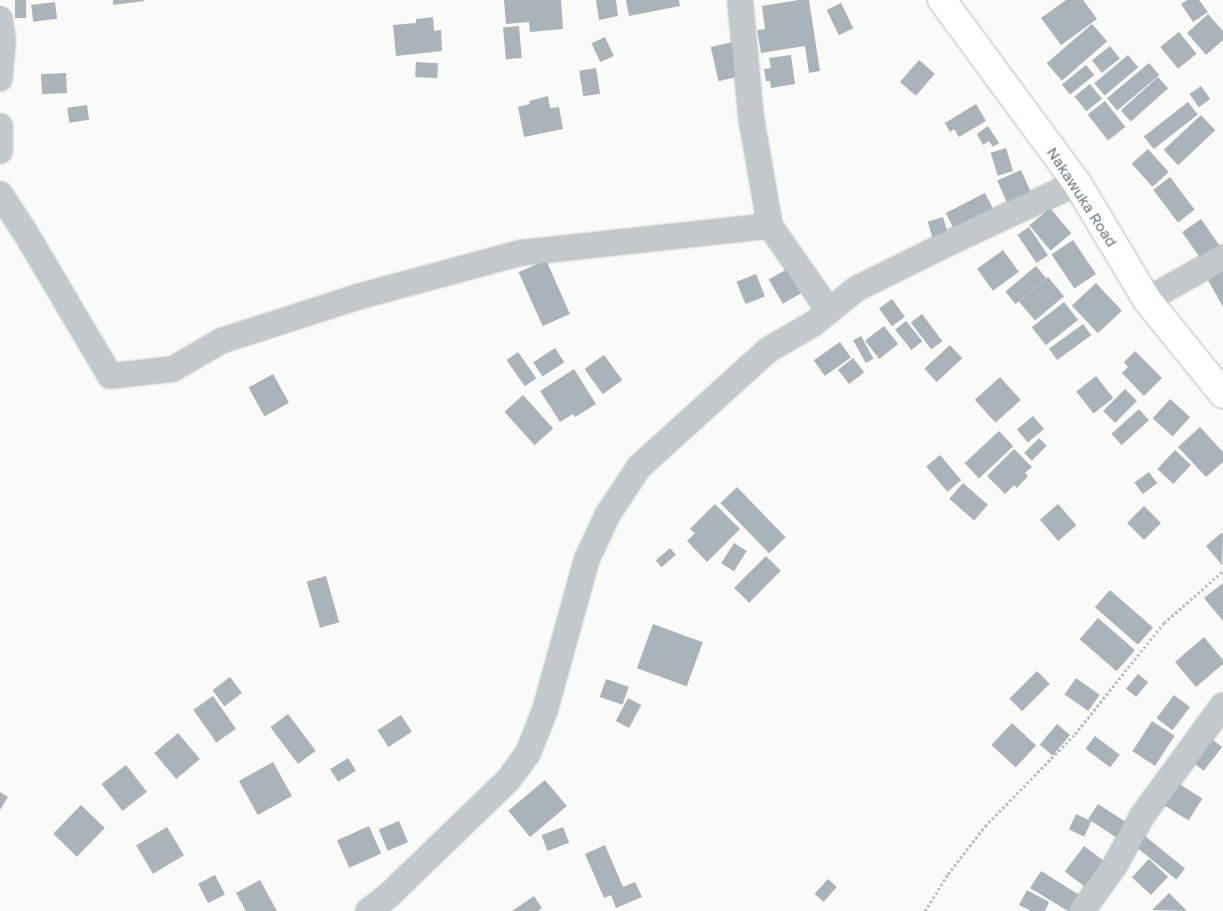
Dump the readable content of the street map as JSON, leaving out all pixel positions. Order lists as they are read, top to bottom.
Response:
{
  "streets": {
    "main road": ["Nakawuka Road"]
  }
}
